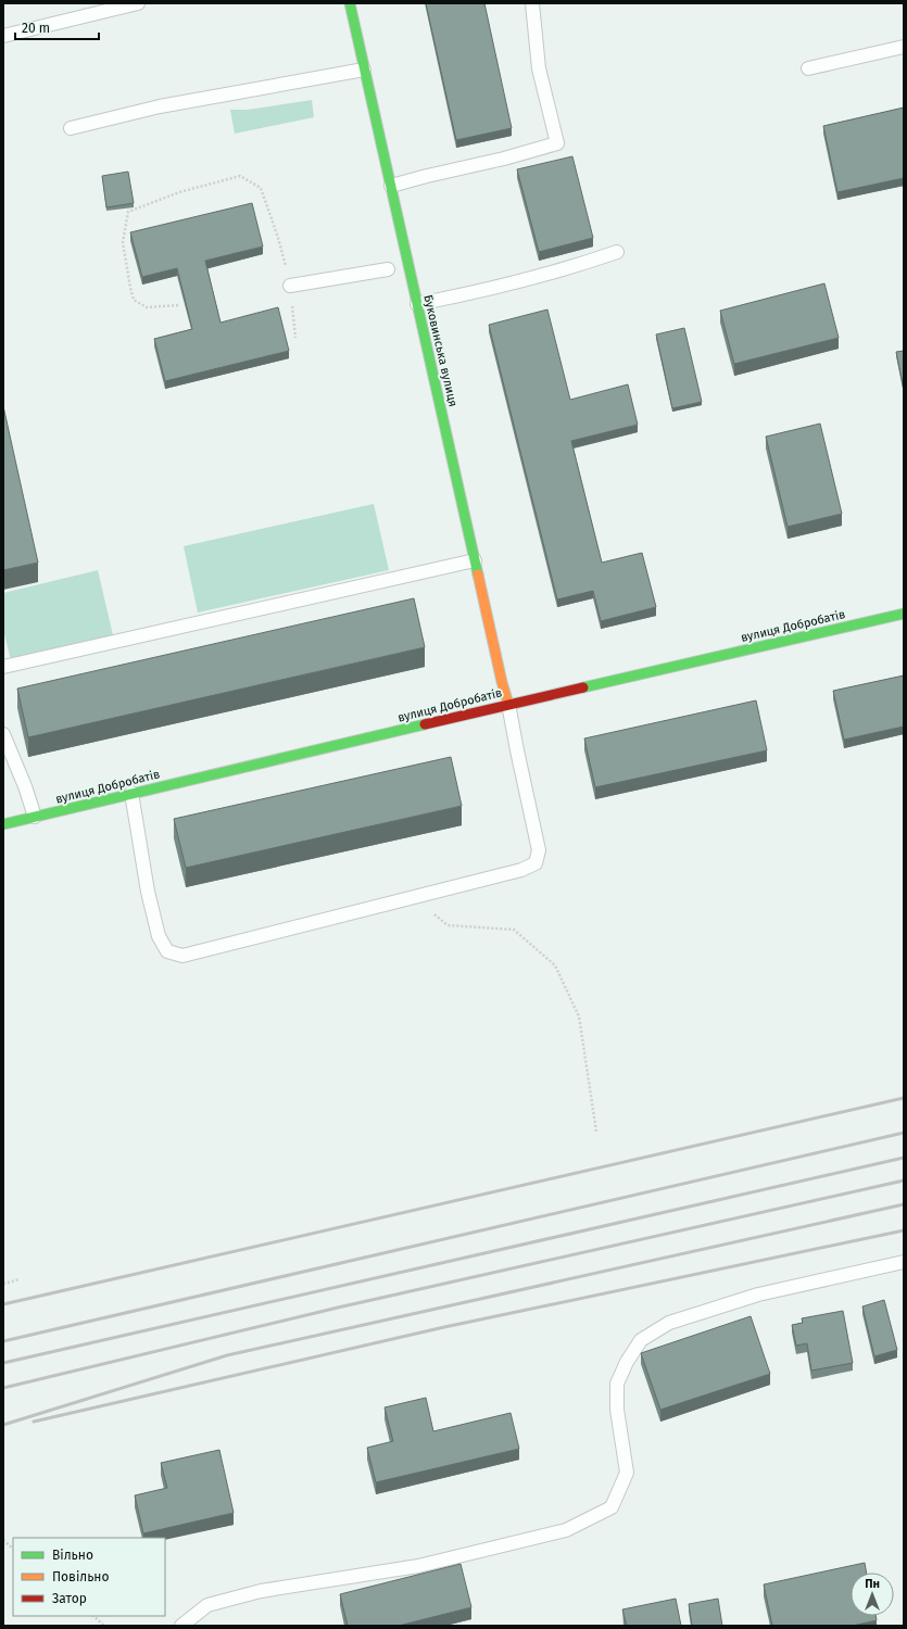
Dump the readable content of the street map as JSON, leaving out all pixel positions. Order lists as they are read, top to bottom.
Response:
{
  "streets": {
    "street": ["Буковинська вулиця", "вулиця Добробатів"]
  },
  "crossings": [
    ["Буковинська вулиця", "вулиця Добробатів"]
  ],
  "legend": ["Вільно", "Повільно", "Затор"],
  "scale_bar": "20 m",
  "north": "top"
}
